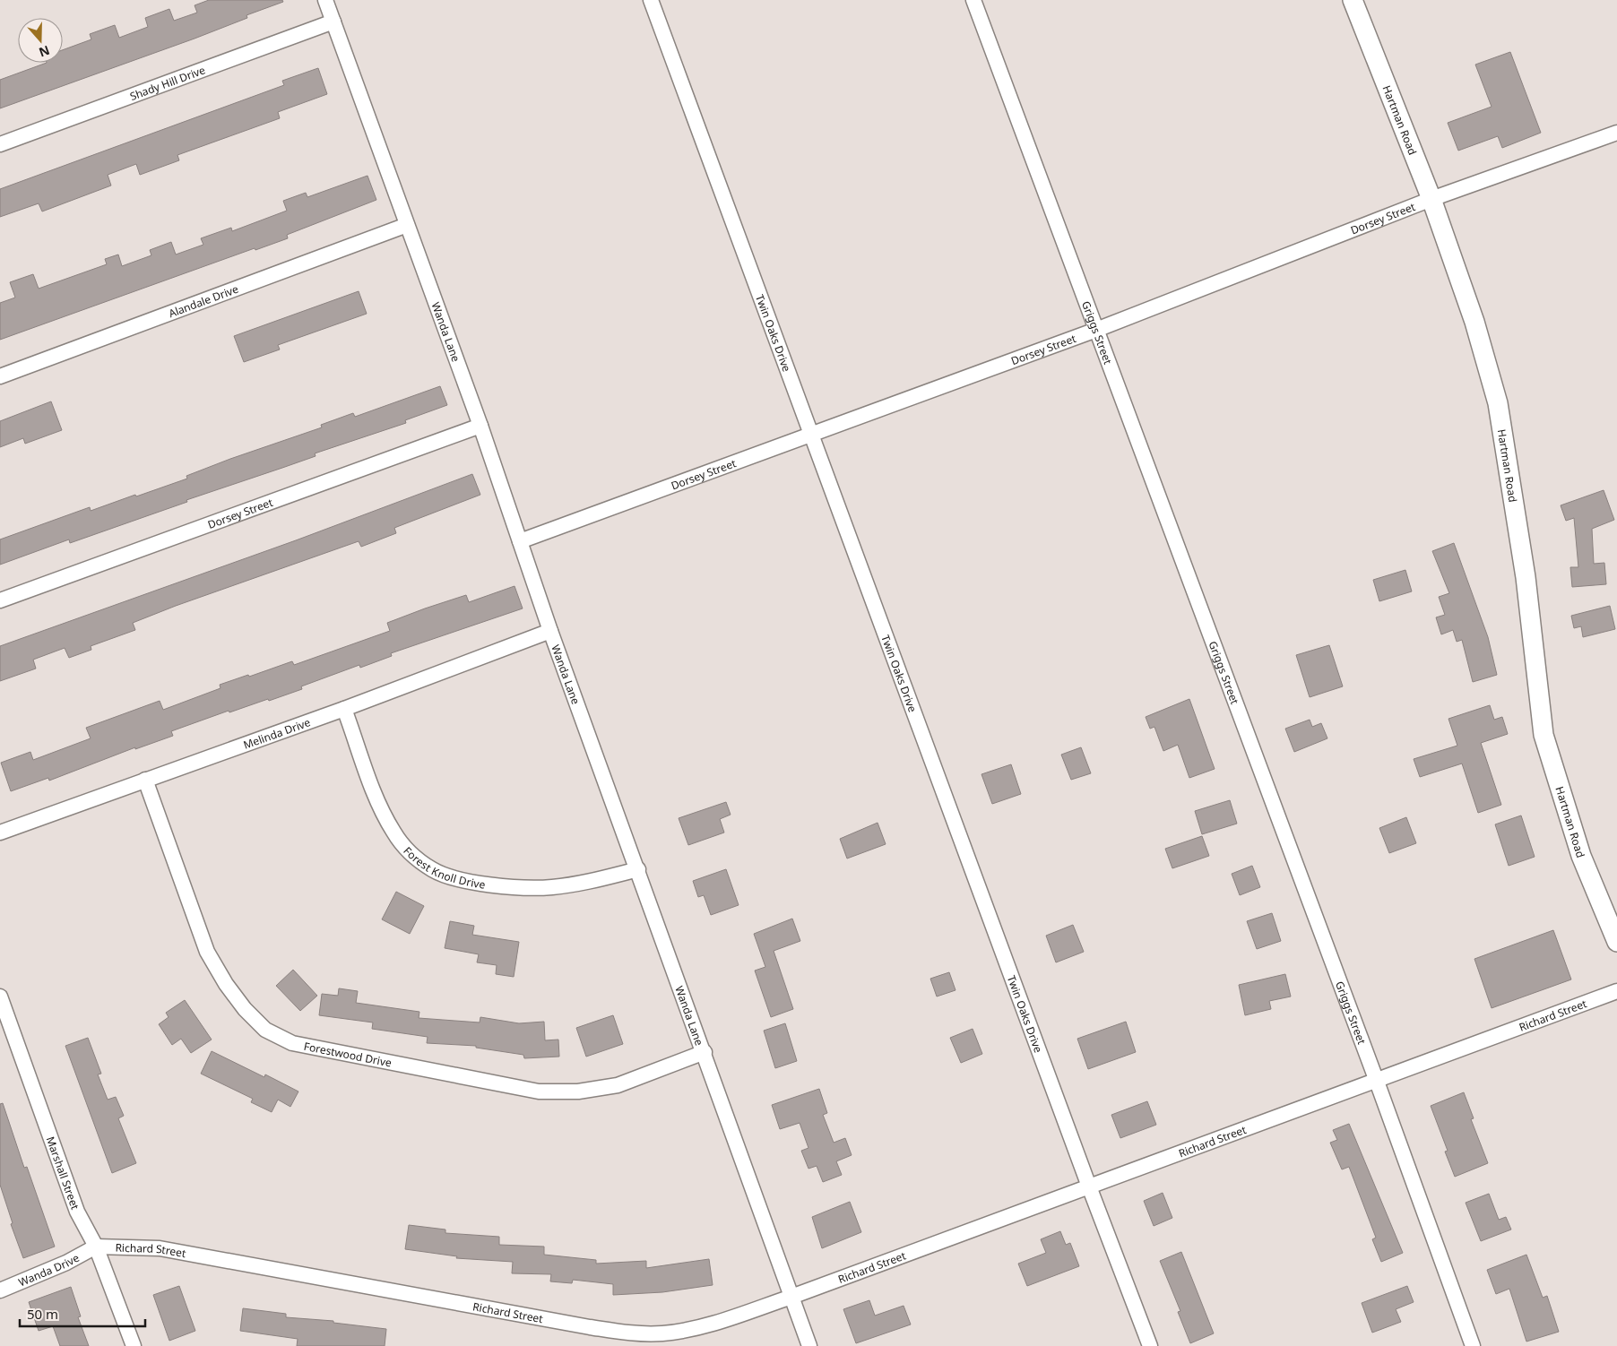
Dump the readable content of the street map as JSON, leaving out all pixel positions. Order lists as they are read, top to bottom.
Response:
{
  "streets": {
    "street": [
      "Shady Hill Drive",
      "Hartman Road",
      "Dorsey Street",
      "Alandale Drive",
      "Wanda Lane",
      "Twin Oaks Drive",
      "Griggs Street",
      "Melinda Drive",
      "Forest Knoll Drive",
      "Richard Street",
      "Forestwood Drive",
      "Marshall Street",
      "Wanda Drive"
    ]
  },
  "crossings": [
    ["Shady Hill Drive", "Wanda Lane"],
    ["Hartman Road", "Dorsey Street"],
    ["Dorsey Street", "Wanda Lane"],
    ["Dorsey Street", "Twin Oaks Drive"],
    ["Dorsey Street", "Griggs Street"],
    ["Alandale Drive", "Wanda Lane"],
    ["Wanda Lane", "Melinda Drive"],
    ["Wanda Lane", "Forest Knoll Drive"],
    ["Wanda Lane", "Richard Street"],
    ["Wanda Lane", "Forestwood Drive"],
    ["Twin Oaks Drive", "Richard Street"],
    ["Griggs Street", "Richard Street"],
    ["Melinda Drive", "Forest Knoll Drive"],
    ["Melinda Drive", "Forestwood Drive"],
    ["Richard Street", "Marshall Street"],
    ["Richard Street", "Wanda Drive"],
    ["Marshall Street", "Wanda Drive"]
  ],
  "scale_bar": "50 m",
  "north": "bottom"
}
